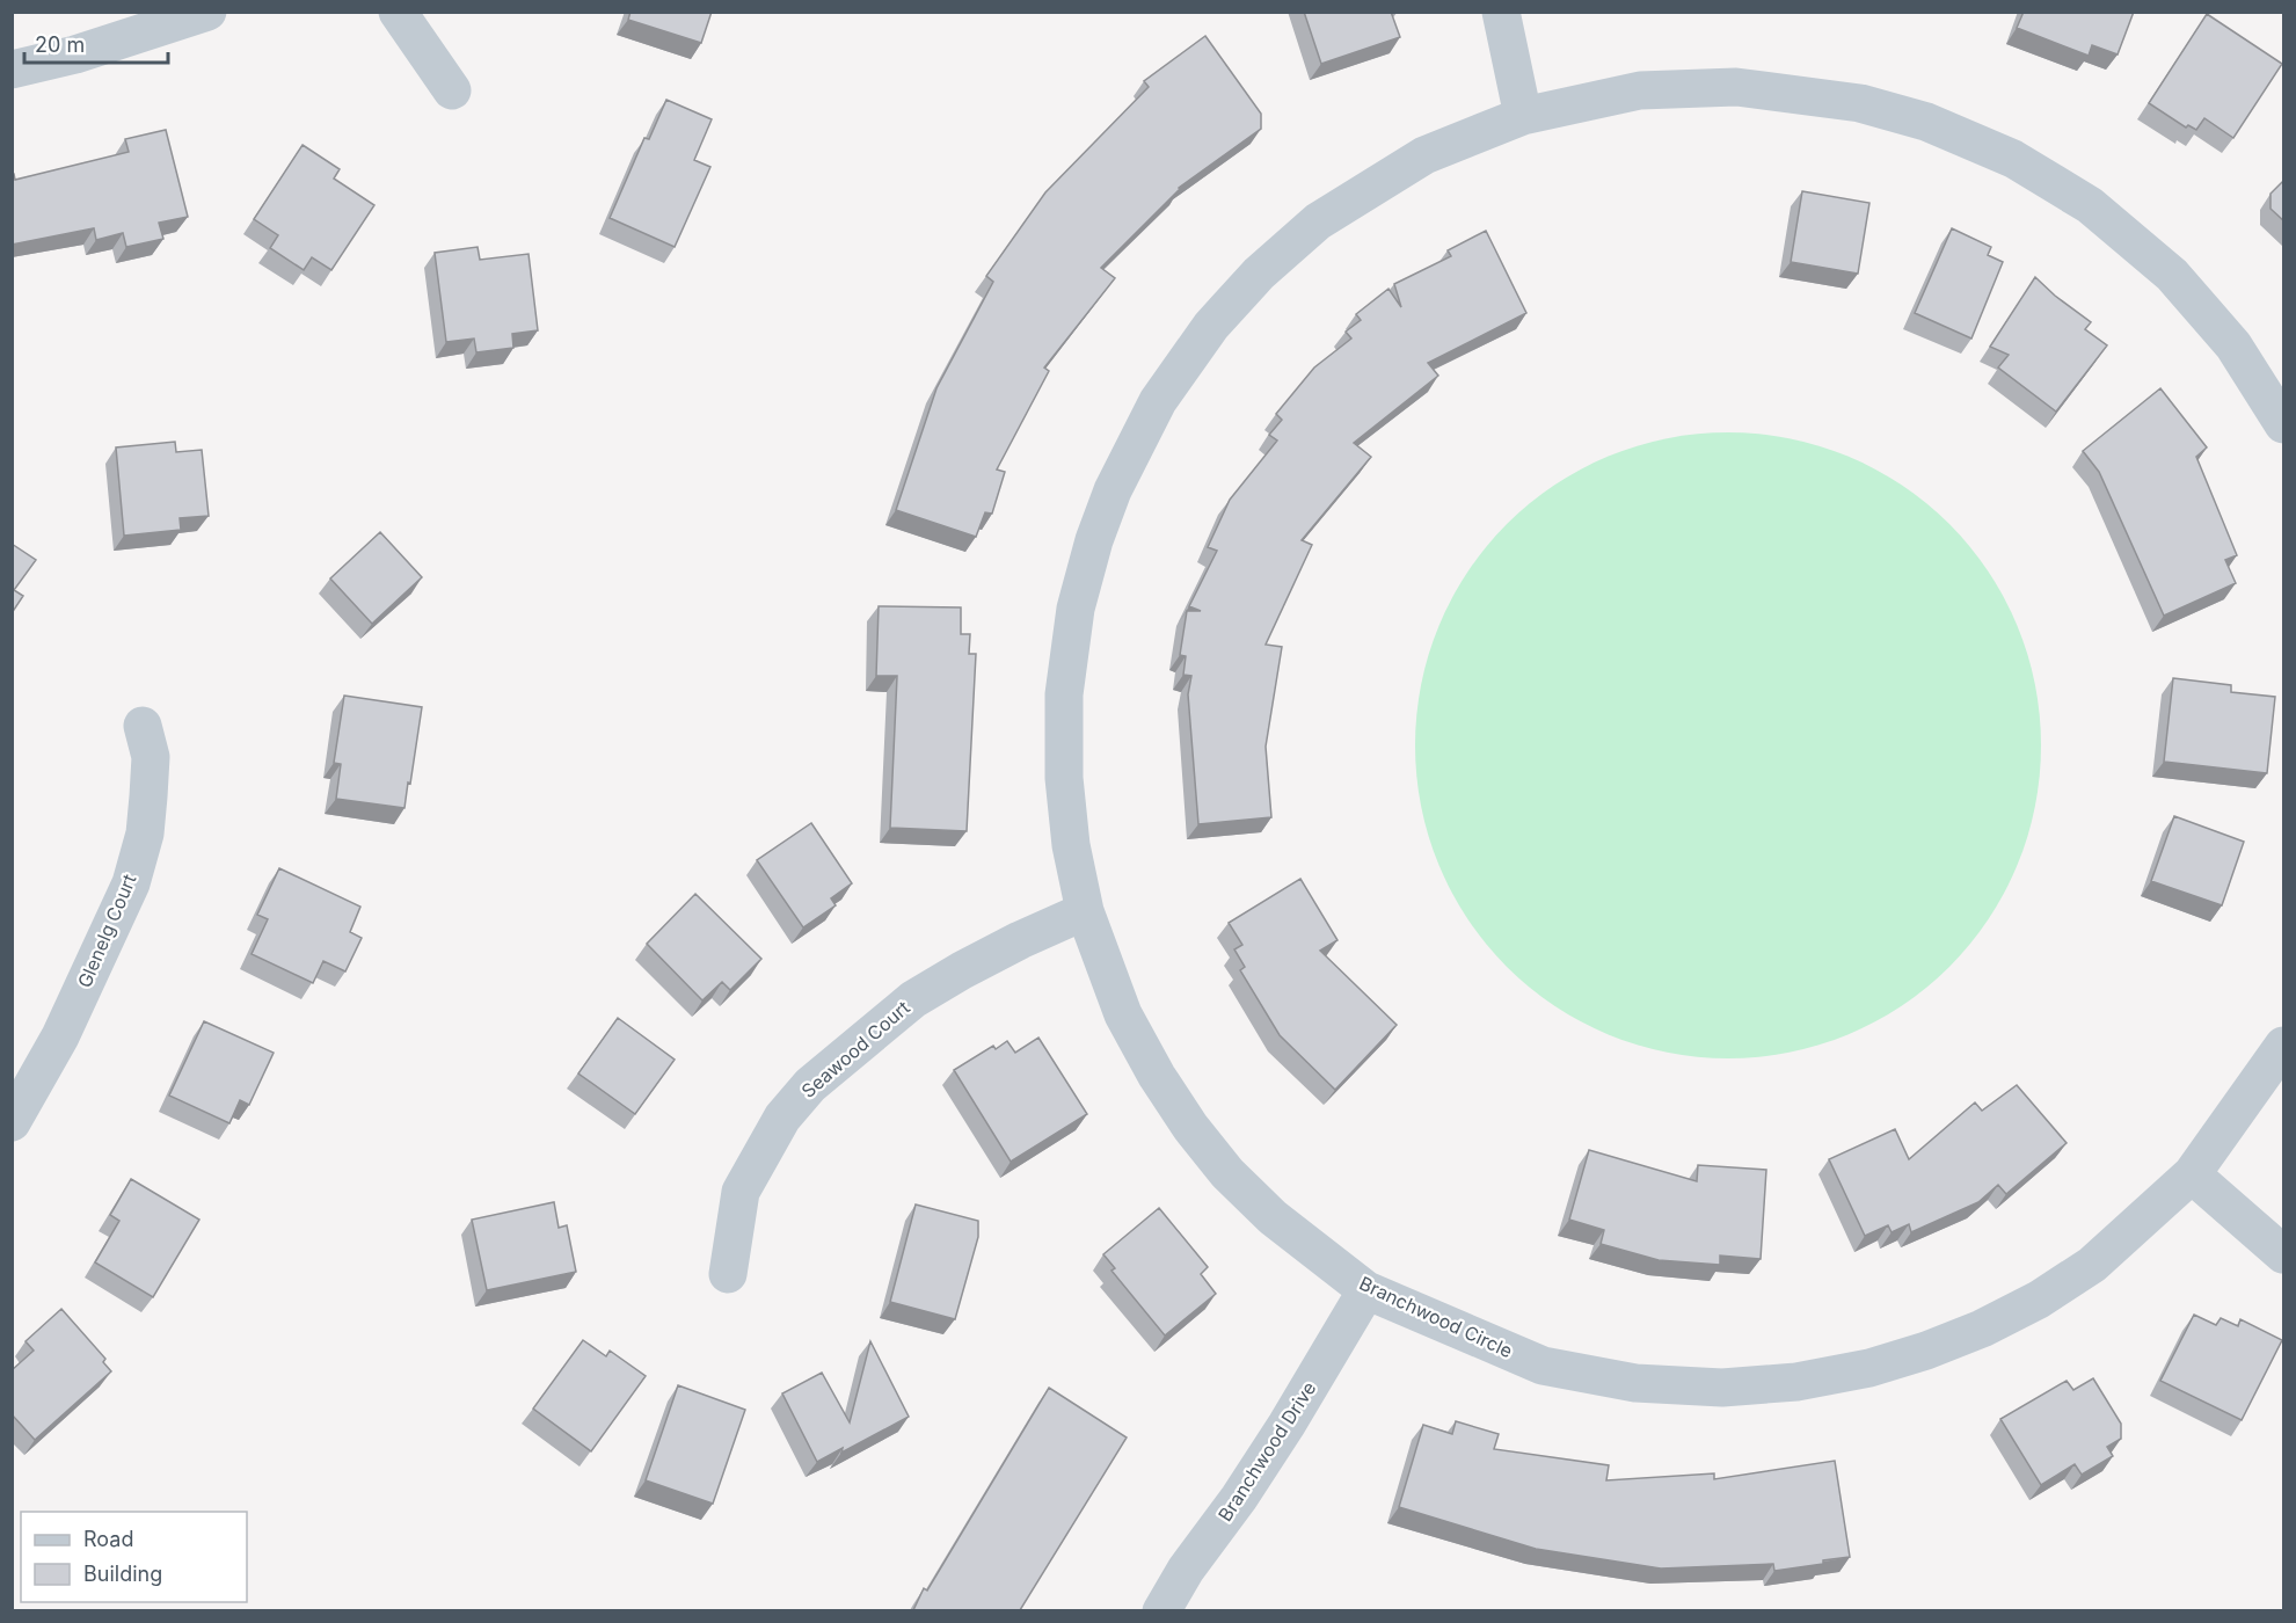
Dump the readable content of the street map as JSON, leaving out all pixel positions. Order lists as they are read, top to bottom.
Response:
{
  "streets": {
    "street": [
      "Glenelg Court",
      "Seawood Court",
      "Branchwood Circle",
      "Branchwood Drive"
    ]
  },
  "crossings": [
    ["Seawood Court", "Branchwood Circle"],
    ["Branchwood Circle", "Branchwood Drive"]
  ],
  "legend": ["Road", "Building"],
  "scale_bar": "20 m"
}
